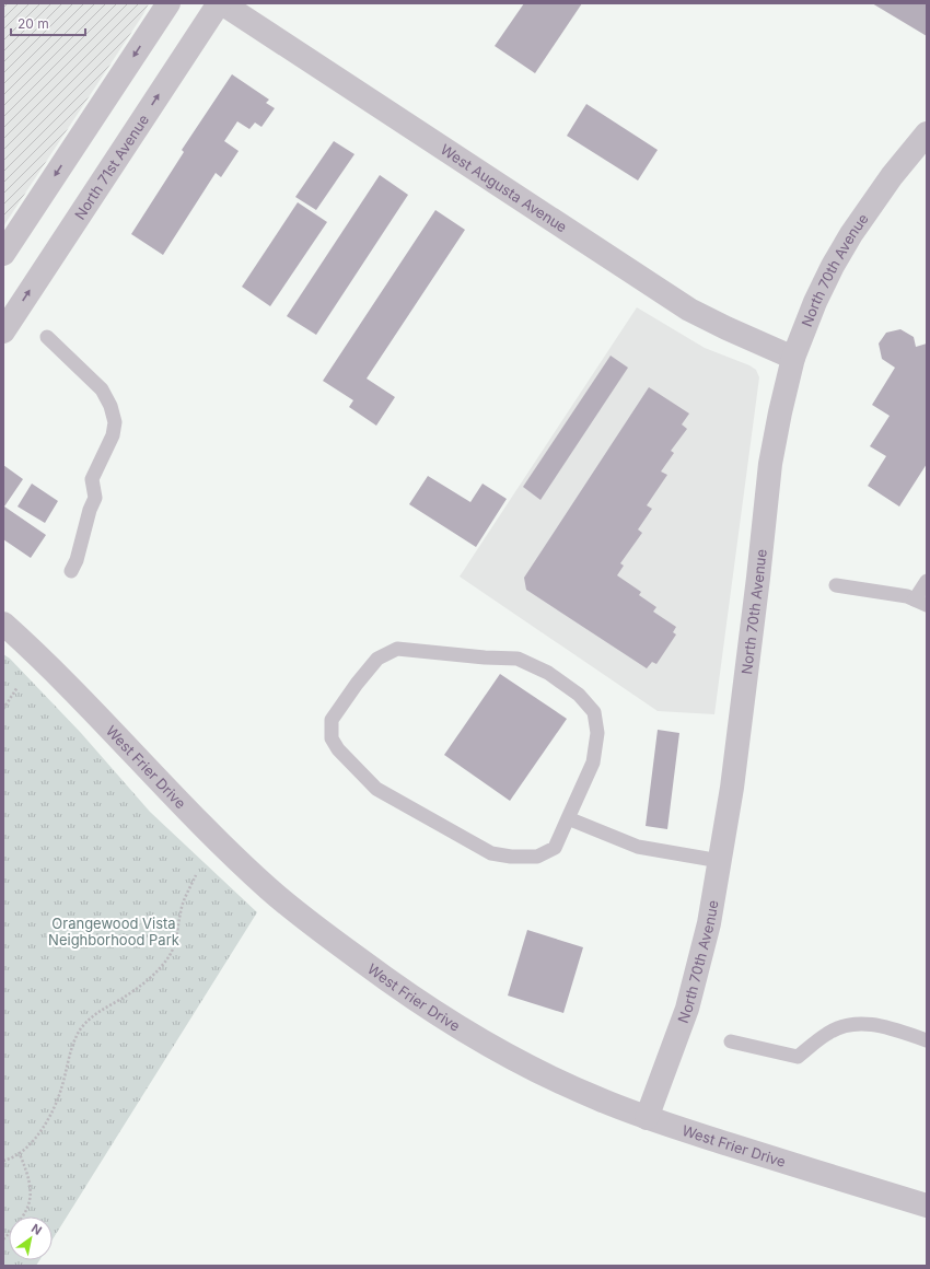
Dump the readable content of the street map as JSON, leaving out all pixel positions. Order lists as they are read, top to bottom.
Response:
{
  "streets": {
    "street": [
      "North 71st Avenue",
      "West Augusta Avenue",
      "North 70th Avenue",
      "West Frier Drive"
    ]
  },
  "crossings": [
    ["West Augusta Avenue", "North 70th Avenue"],
    ["North 70th Avenue", "West Frier Drive"]
  ],
  "parks": ["Orangewood Vista Neighborhood Park"],
  "scale_bar": "20 m",
  "north": "top right"
}
